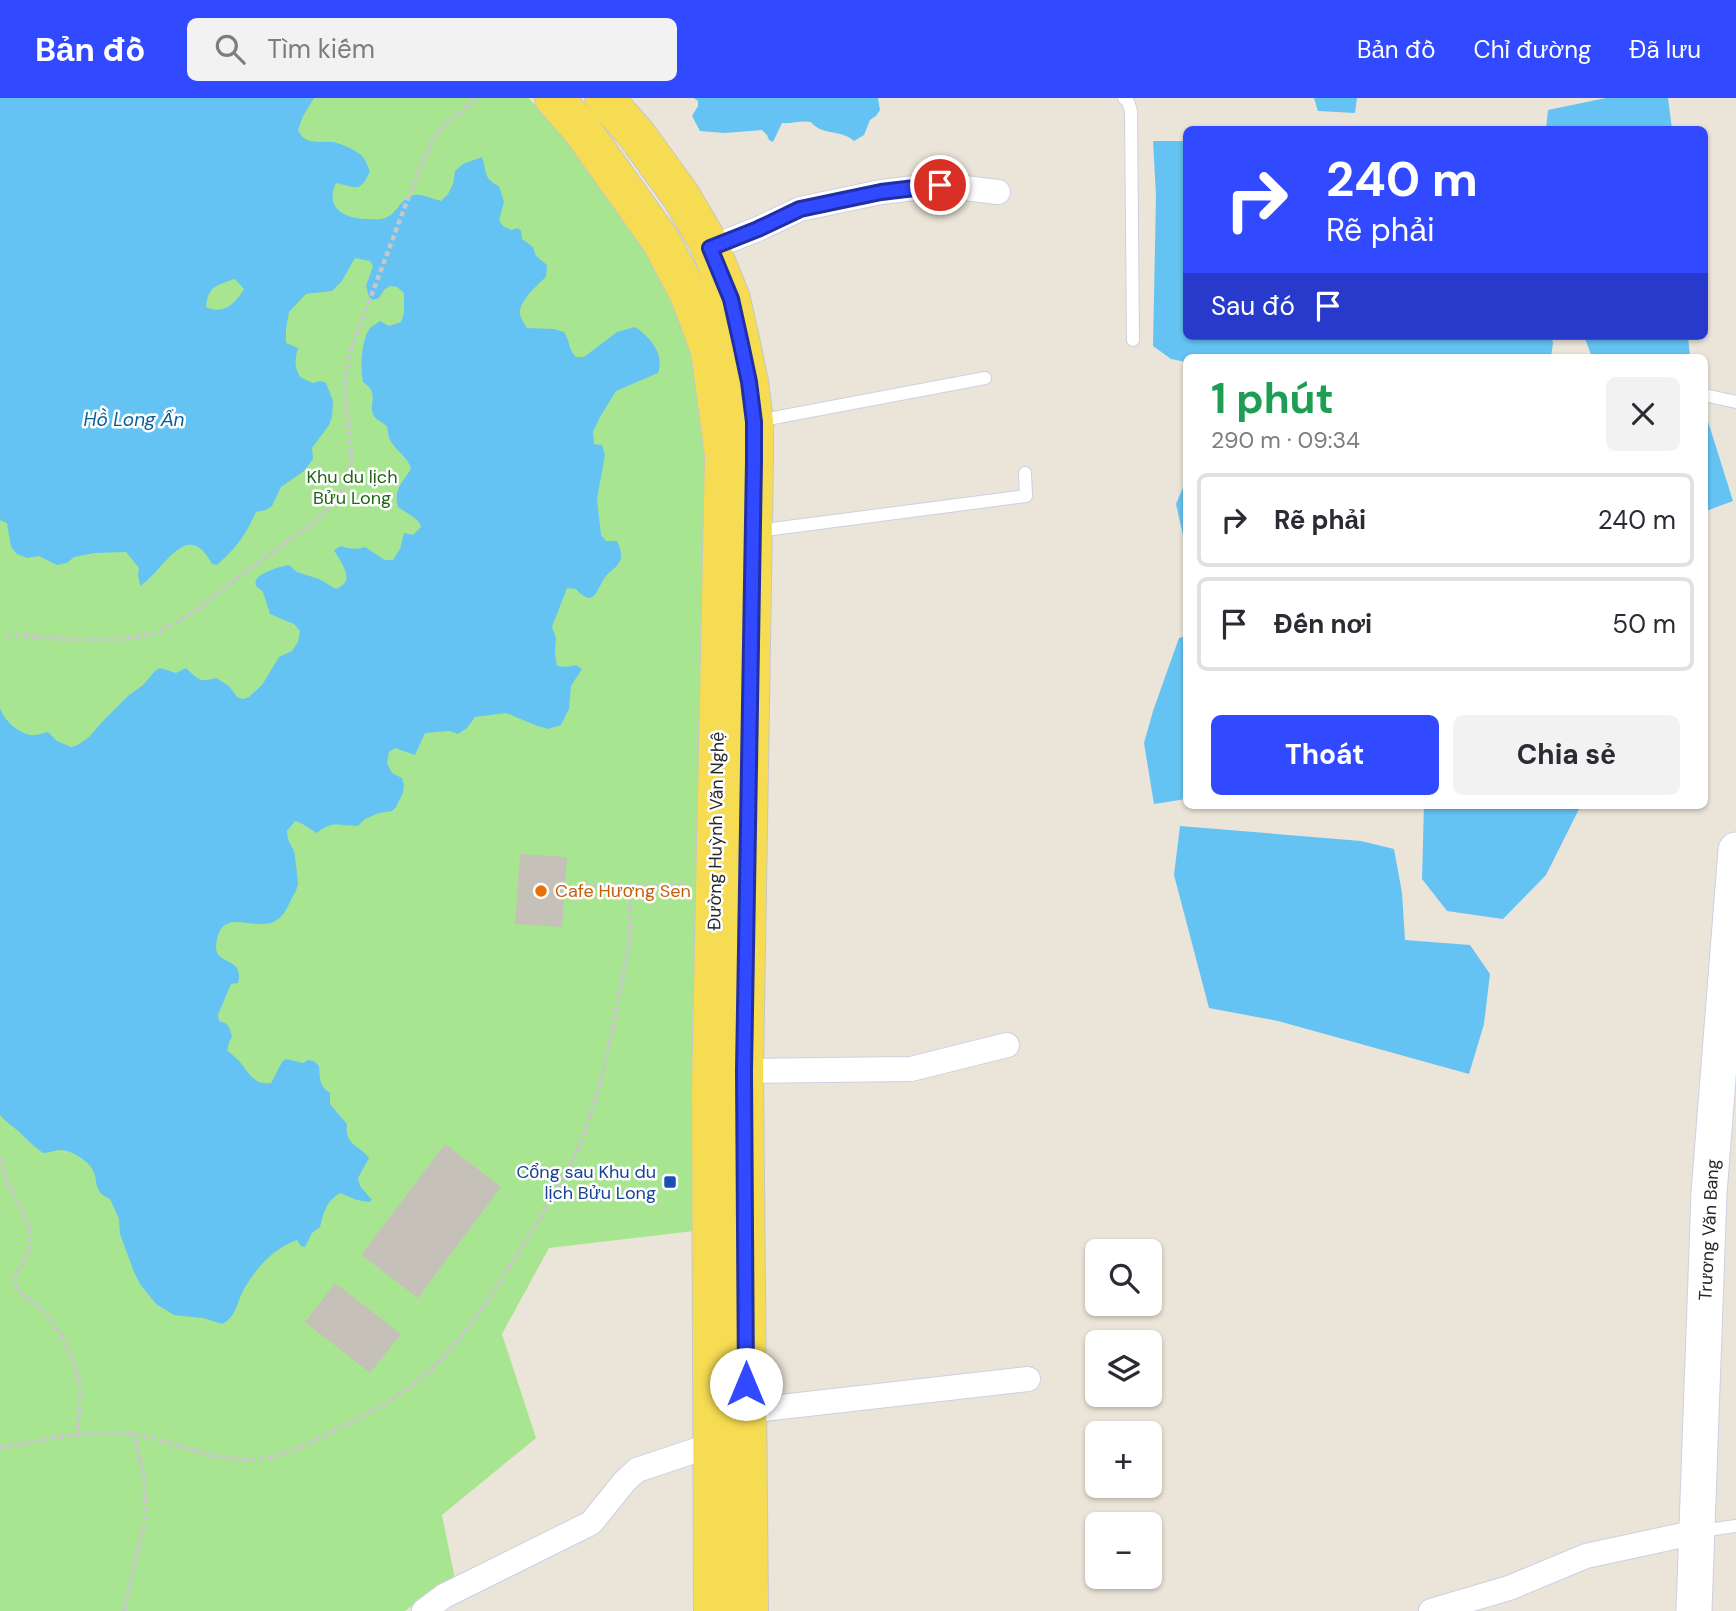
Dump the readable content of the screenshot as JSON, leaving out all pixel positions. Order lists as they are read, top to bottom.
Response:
{
  "streets": {
    "main road": ["Đường Huỳnh Văn Nghệ", "Trương Văn Bang"]
  },
  "water": ["Hồ Long Ẩn"],
  "parks": ["Khu du lịch Bửu Long"],
  "places": {
    "other": ["Cafe Hương Sen"],
    "transit": ["Cổng sau Khu du lịch Bửu Long"]
  },
  "page": {
    "header": "Bản đồ",
    "search": "Tìm kiếm",
    "nav": ["Bản đồ", "Chỉ đường", "Đã lưu"],
    "turn": ["240 m", "Rẽ phải"],
    "then": "Sau đó",
    "heading": ["1 phút", "290 m · 09:34"],
    "list": [
      {
        "name": "Rẽ phải",
        "value": "240 m"
      },
      {
        "name": "Đến nơi",
        "value": "50 m"
      }
    ],
    "buttons": ["Thoát", "Chia sẻ"],
    "map_buttons": ["+", "−"]
  }
}
